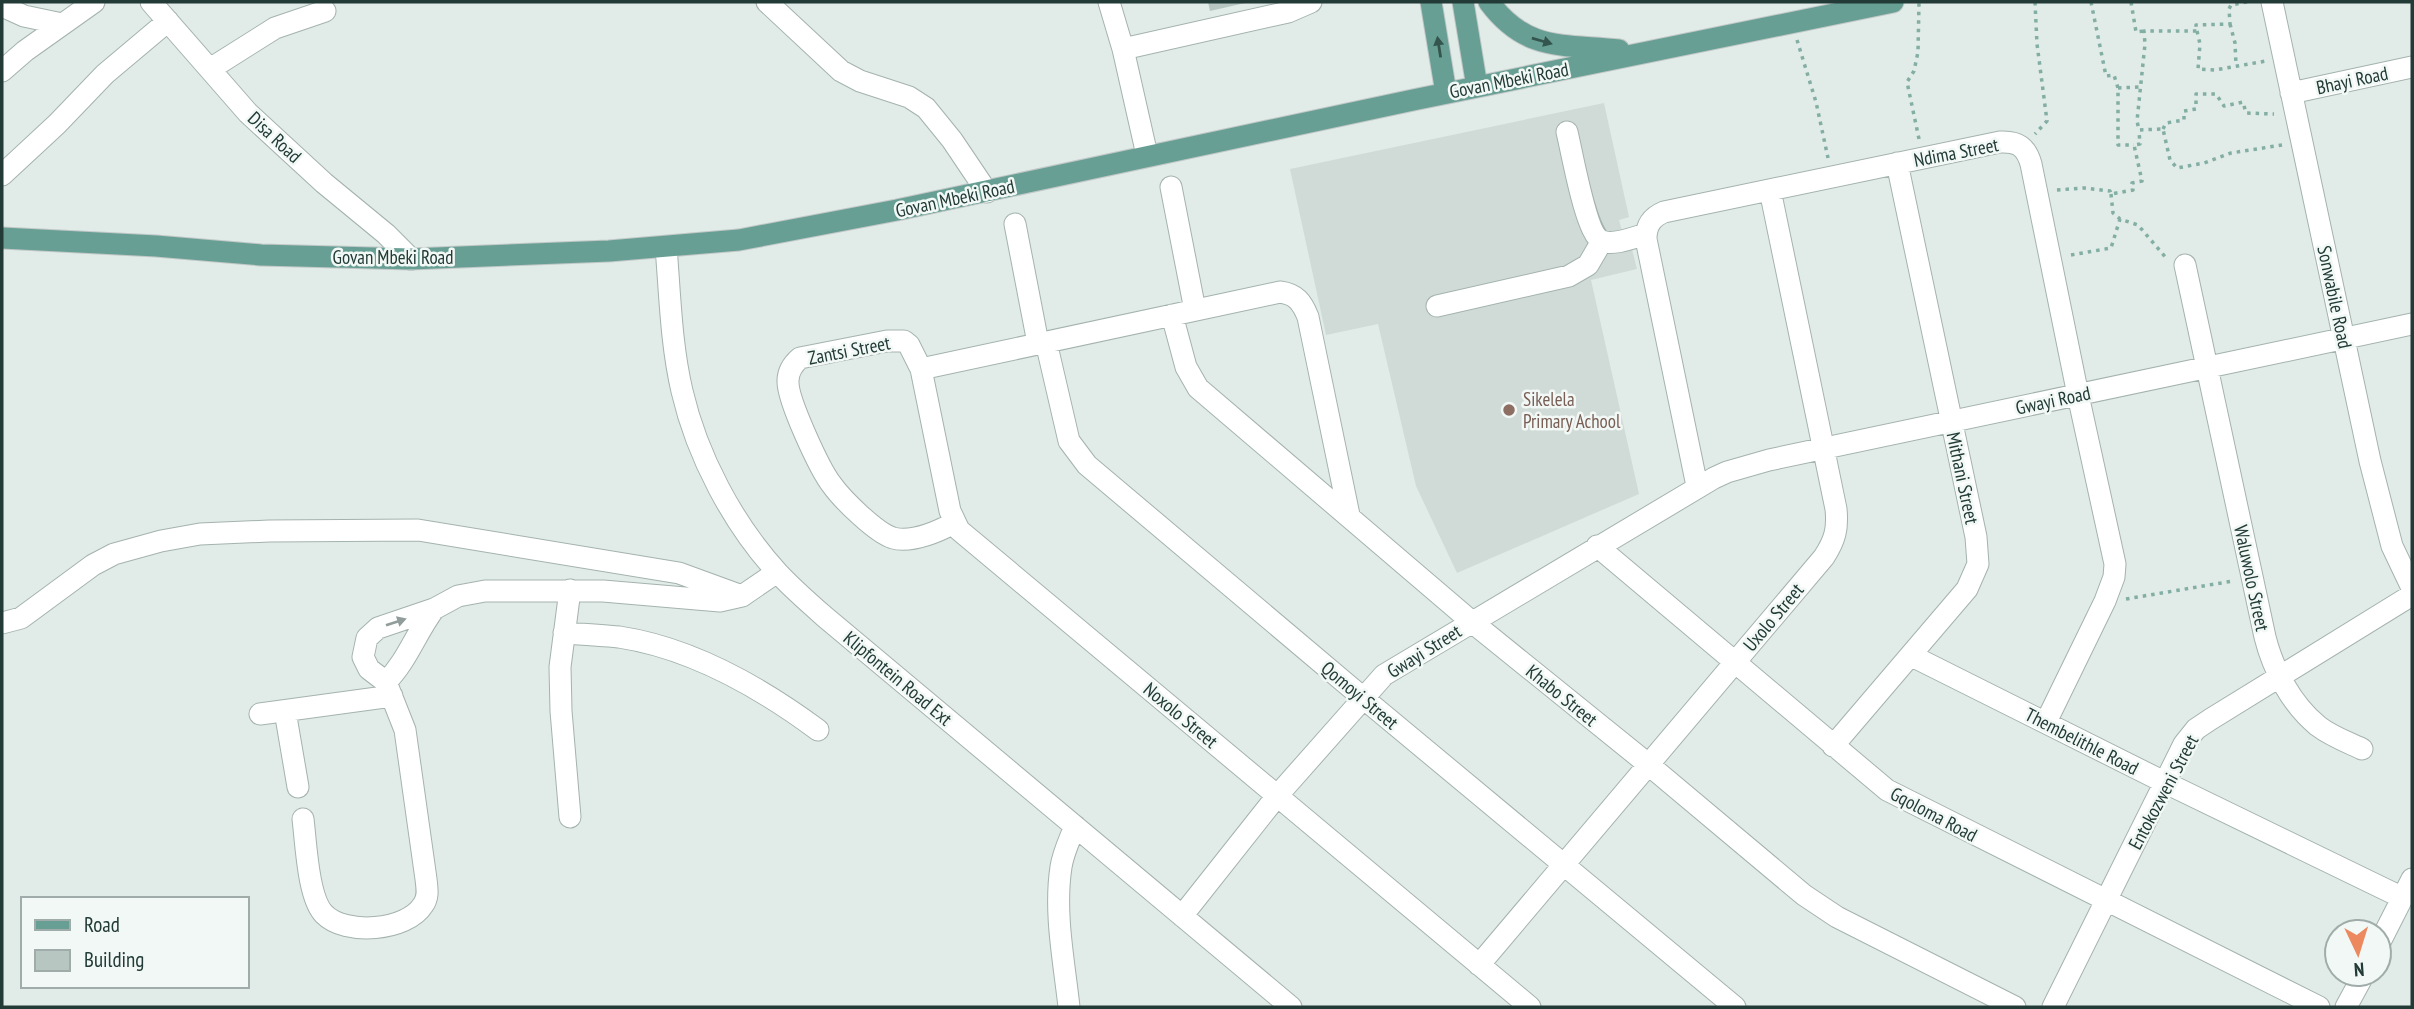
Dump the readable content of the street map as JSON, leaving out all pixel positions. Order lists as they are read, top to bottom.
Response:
{
  "streets": {
    "main road": ["Govan Mbeki Road"],
    "street": [
      "Bhayi Road",
      "Disa Road",
      "Ndima Street",
      "Sonwabile Road",
      "Zantsi Street",
      "Gwayi Road",
      "Mithani Street",
      "Waluwolo Street",
      "Uxolo Street",
      "Gwayi Street",
      "Klipfontein Road Ext",
      "Qomoyi Street",
      "Khabo Street",
      "Noxolo Street",
      "Thembelithle Road",
      "Entokozweni Street",
      "Gqoloma Road"
    ]
  },
  "crossings": [
    ["Govan Mbeki Road", "Disa Road"],
    ["Govan Mbeki Road", "Klipfontein Road Ext"],
    ["Bhayi Road", "Sonwabile Road"],
    ["Ndima Street", "Gwayi Road"],
    ["Ndima Street", "Mithani Street"],
    ["Ndima Street", "Uxolo Street"],
    ["Ndima Street", "Thembelithle Road"],
    ["Sonwabile Road", "Gwayi Road"],
    ["Zantsi Street", "Noxolo Street"],
    ["Gwayi Road", "Mithani Street"],
    ["Gwayi Road", "Waluwolo Street"],
    ["Gwayi Road", "Uxolo Street"],
    ["Gwayi Road", "Gwayi Street"],
    ["Mithani Street", "Thembelithle Road"],
    ["Mithani Street", "Gqoloma Road"],
    ["Waluwolo Street", "Entokozweni Street"],
    ["Uxolo Street", "Qomoyi Street"],
    ["Uxolo Street", "Khabo Street"],
    ["Uxolo Street", "Noxolo Street"],
    ["Uxolo Street", "Gqoloma Road"],
    ["Gwayi Street", "Klipfontein Road Ext"],
    ["Gwayi Street", "Qomoyi Street"],
    ["Gwayi Street", "Khabo Street"],
    ["Gwayi Street", "Noxolo Street"],
    ["Gwayi Street", "Gqoloma Road"],
    ["Thembelithle Road", "Entokozweni Street"],
    ["Entokozweni Street", "Gqoloma Road"]
  ],
  "places": ["Sikelela Primary Achool"],
  "legend": ["Road", "Building"],
  "north": "bottom"
}
